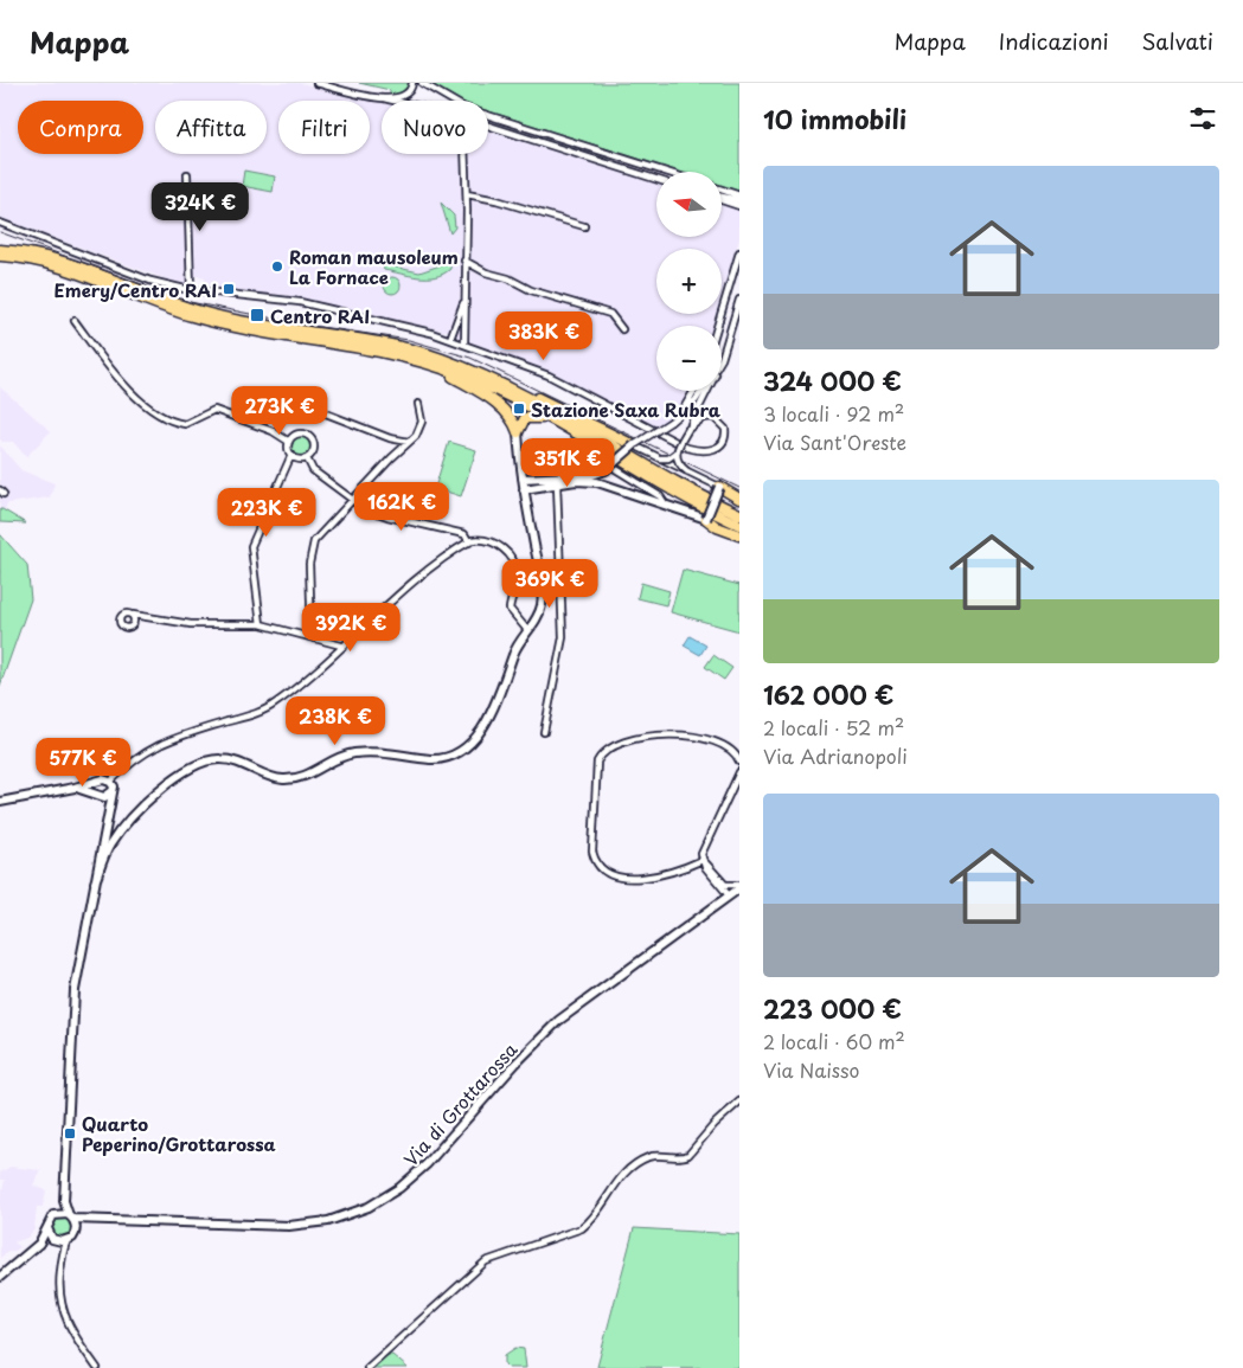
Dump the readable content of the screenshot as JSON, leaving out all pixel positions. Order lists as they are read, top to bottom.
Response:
{
  "streets": {
    "street": ["Via di Grottarossa"]
  },
  "places": {
    "other": ["Roman mausoleum La Fornace"],
    "transit": [
      "Emery/Centro RAI",
      "Centro RAI",
      "Stazione Saxa Rubra",
      "Quarto Peperino/Grottarossa"
    ]
  },
  "north": "left",
  "page": {
    "header": "Mappa",
    "nav": ["Mappa", "Indicazioni", "Salvati"],
    "heading": "10 immobili",
    "chip": [
      "Compra",
      "Affitta",
      "Filtri",
      "Nuovo"
    ],
    "list": [
      {
        "name": "324 000 €",
        "note": "3 locali · 92 m² · Via Sant'Oreste"
      },
      {
        "name": "162 000 €",
        "note": "2 locali · 52 m² · Via Adrianopoli"
      },
      {
        "name": "223 000 €",
        "note": "2 locali · 60 m² · Via Naisso"
      }
    ],
    "map_buttons": ["+", "−"],
    "price": [
      "324K €",
      "383K €",
      "273K €",
      "351K €",
      "162K €",
      "223K €",
      "369K €",
      "392K €",
      "238K €",
      "577K €"
    ]
  }
}
